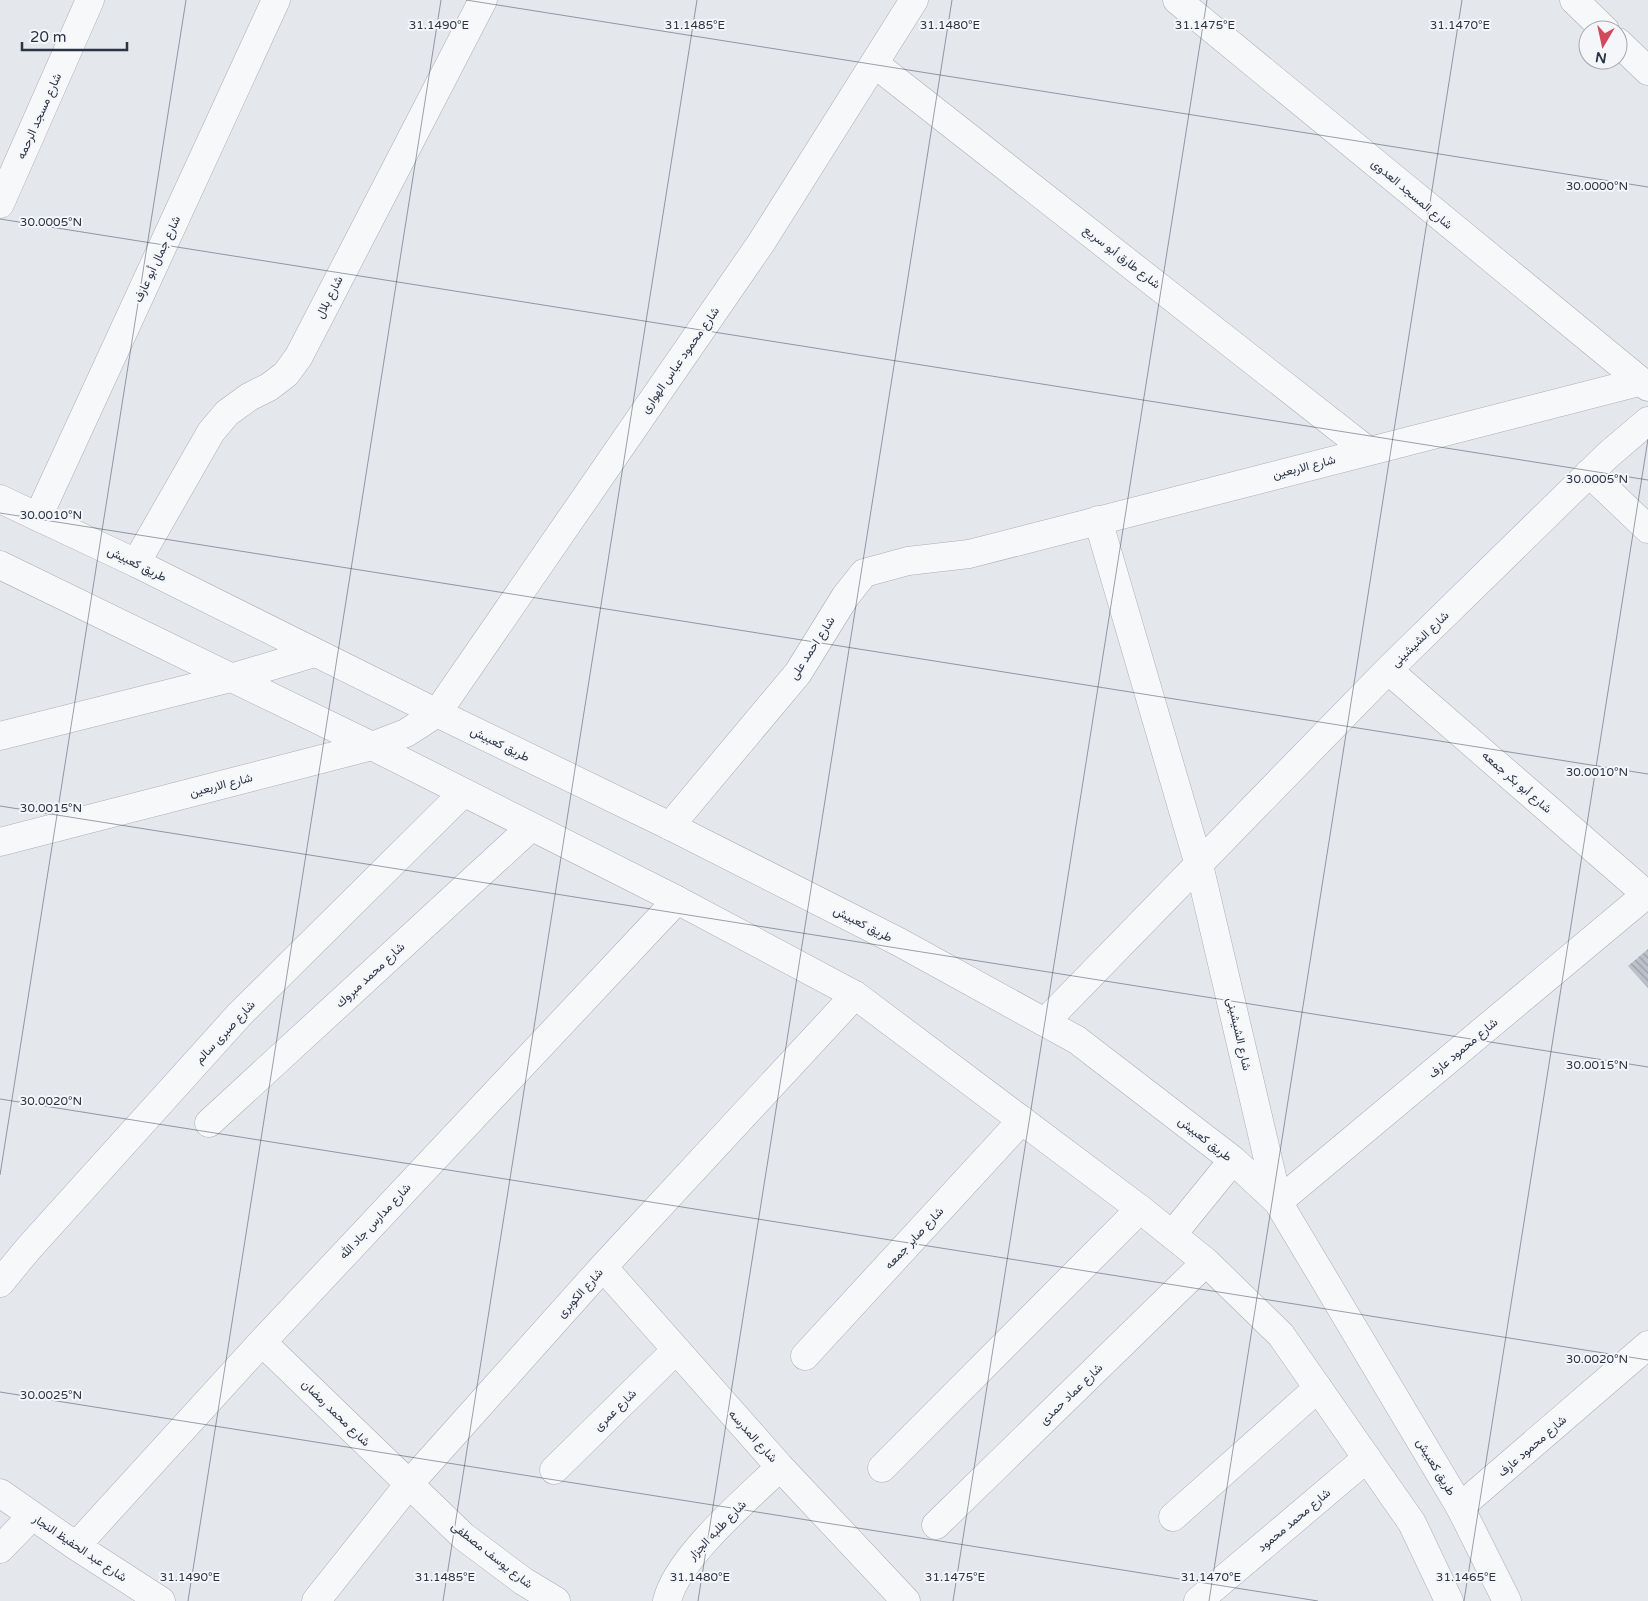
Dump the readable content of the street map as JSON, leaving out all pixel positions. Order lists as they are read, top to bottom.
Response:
{
  "streets": {
    "street": [
      "شارع مسجد الرحمه",
      "شارع المسجد العدوى",
      "شارع طارق أبو سريع",
      "شارع جمال أبو عارف",
      "شارع بلال",
      "شارع محمود عباس الهوارى",
      "شارع الاربعين",
      "طريق كعبيش",
      "شارع الشيشينى",
      "شارع احمد على",
      "شارع أبو بكر جمعه",
      "شارع محمد مبروك",
      "شارع صبرى سالم",
      "شارع محمود عارف",
      "شارع مدارس جاد الله",
      "شارع صابر جمعه",
      "شارع الكوبرى",
      "شارع عماد حمدى",
      "شارع عمرى",
      "شارع محمد رمضان",
      "شارع المدرسه",
      "شارع محمد محمود",
      "شارع طلبه الجزار",
      "شارع عبد الحفيظ النجار",
      "شارع يوسف مصطفى"
    ]
  },
  "crossings": [
    ["شارع المسجد العدوى", "شارع الاربعين"],
    ["شارع طارق أبو سريع", "شارع محمود عباس الهوارى"],
    ["شارع طارق أبو سريع", "شارع الاربعين"],
    ["شارع جمال أبو عارف", "طريق كعبيش"],
    ["شارع بلال", "طريق كعبيش"],
    ["شارع محمود عباس الهوارى", "شارع الاربعين"],
    ["شارع محمود عباس الهوارى", "طريق كعبيش"],
    ["شارع الاربعين", "طريق كعبيش"],
    ["شارع الاربعين", "شارع الشيشينى"],
    ["شارع الاربعين", "شارع احمد على"],
    ["طريق كعبيش", "شارع الشيشينى"],
    ["طريق كعبيش", "شارع احمد على"],
    ["طريق كعبيش", "شارع محمود عارف"],
    ["شارع الشيشينى", "شارع أبو بكر جمعه"],
    ["شارع الشيشينى", "شارع محمود عارف"],
    ["شارع أبو بكر جمعه", "شارع محمود عارف"],
    ["شارع مدارس جاد الله", "شارع محمد رمضان"],
    ["شارع مدارس جاد الله", "شارع عبد الحفيظ النجار"],
    ["شارع الكوبرى", "شارع محمد رمضان"],
    ["شارع الكوبرى", "شارع المدرسه"],
    ["شارع الكوبرى", "شارع يوسف مصطفى"],
    ["شارع عمرى", "شارع المدرسه"],
    ["شارع محمد رمضان", "شارع يوسف مصطفى"],
    ["شارع المدرسه", "شارع طلبه الجزار"]
  ],
  "scale_bar": "20 m",
  "north": "bottom",
  "coordinates": [
    "31.1490°E",
    "31.1485°E",
    "31.1480°E",
    "31.1475°E",
    "31.1470°E",
    "30.0000°N",
    "30.0005°N",
    "30.0010°N",
    "30.0015°N",
    "30.0020°N",
    "30.0025°N",
    "31.1465°E"
  ]
}
